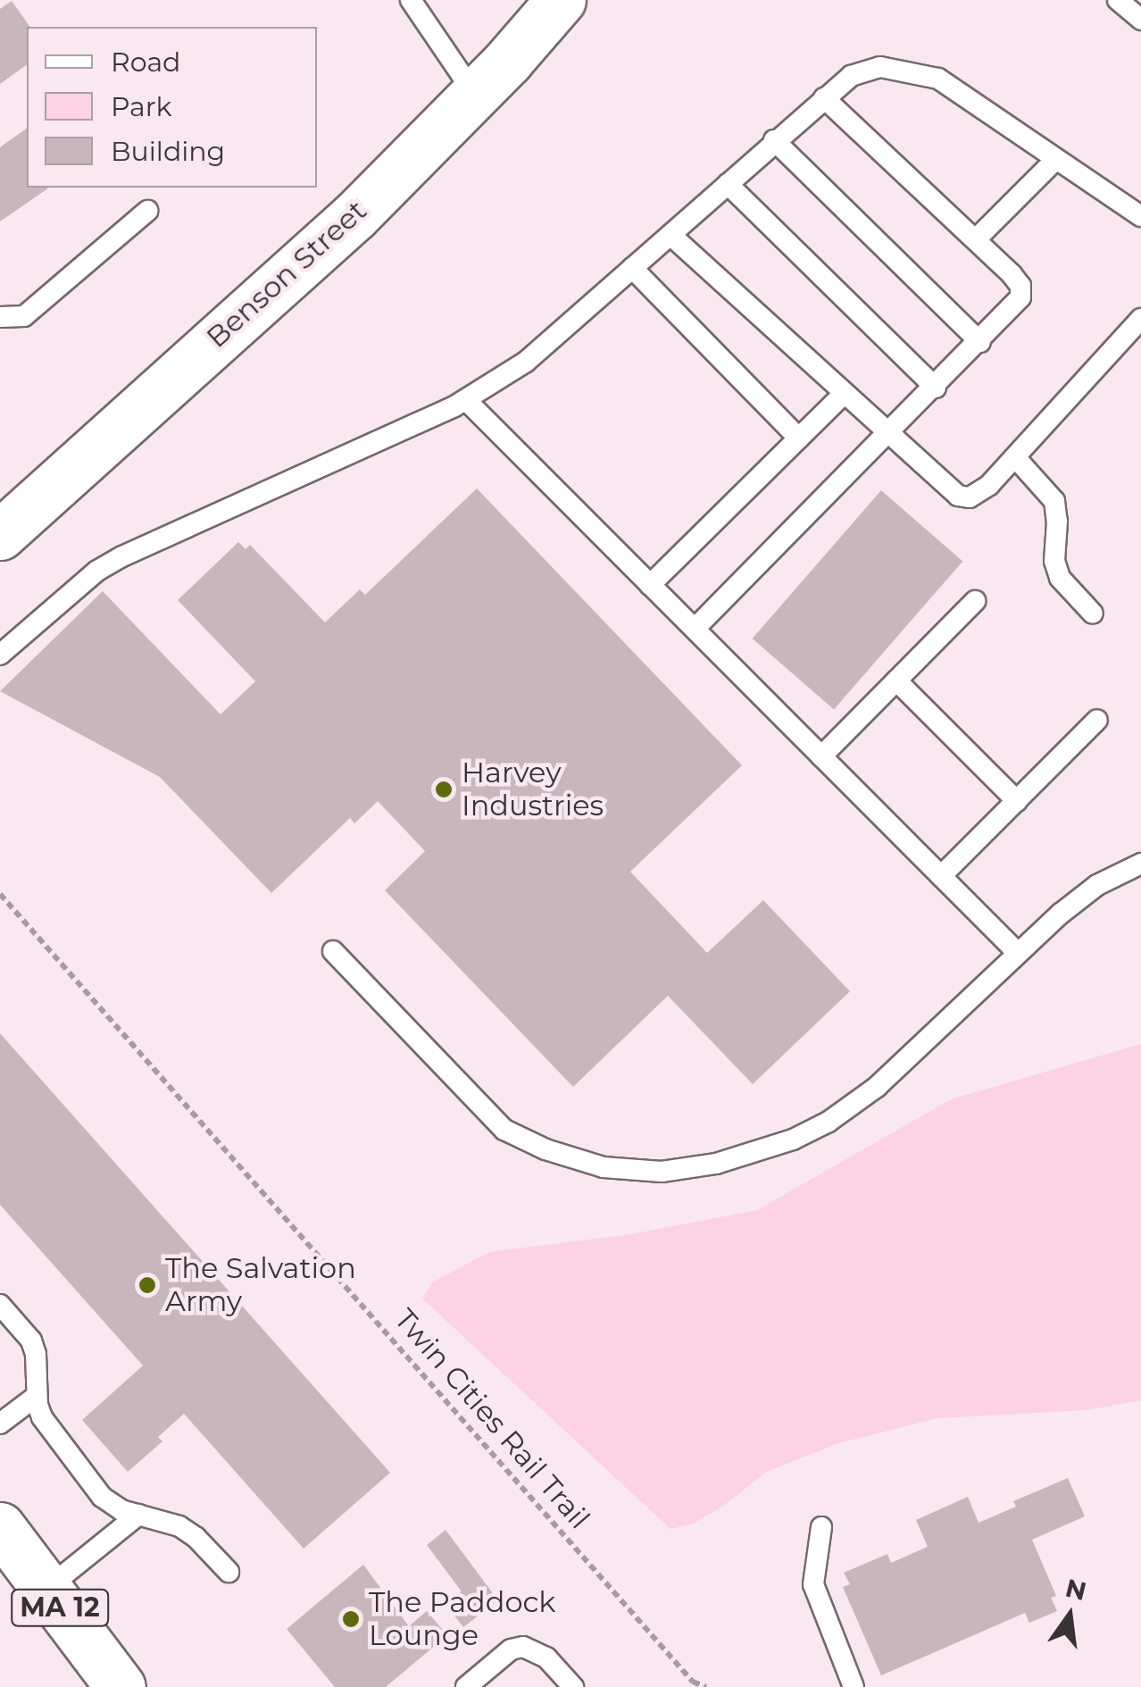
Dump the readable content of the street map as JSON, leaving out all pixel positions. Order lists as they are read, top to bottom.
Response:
{
  "streets": {
    "main road": ["Benson Street", "MA 12"],
    "path": ["Twin Cities Rail Trail"]
  },
  "places": ["Harvey Industries", "The Salvation Army", "The Paddock Lounge"],
  "legend": ["Road", "Park", "Building"],
  "north": "top"
}
